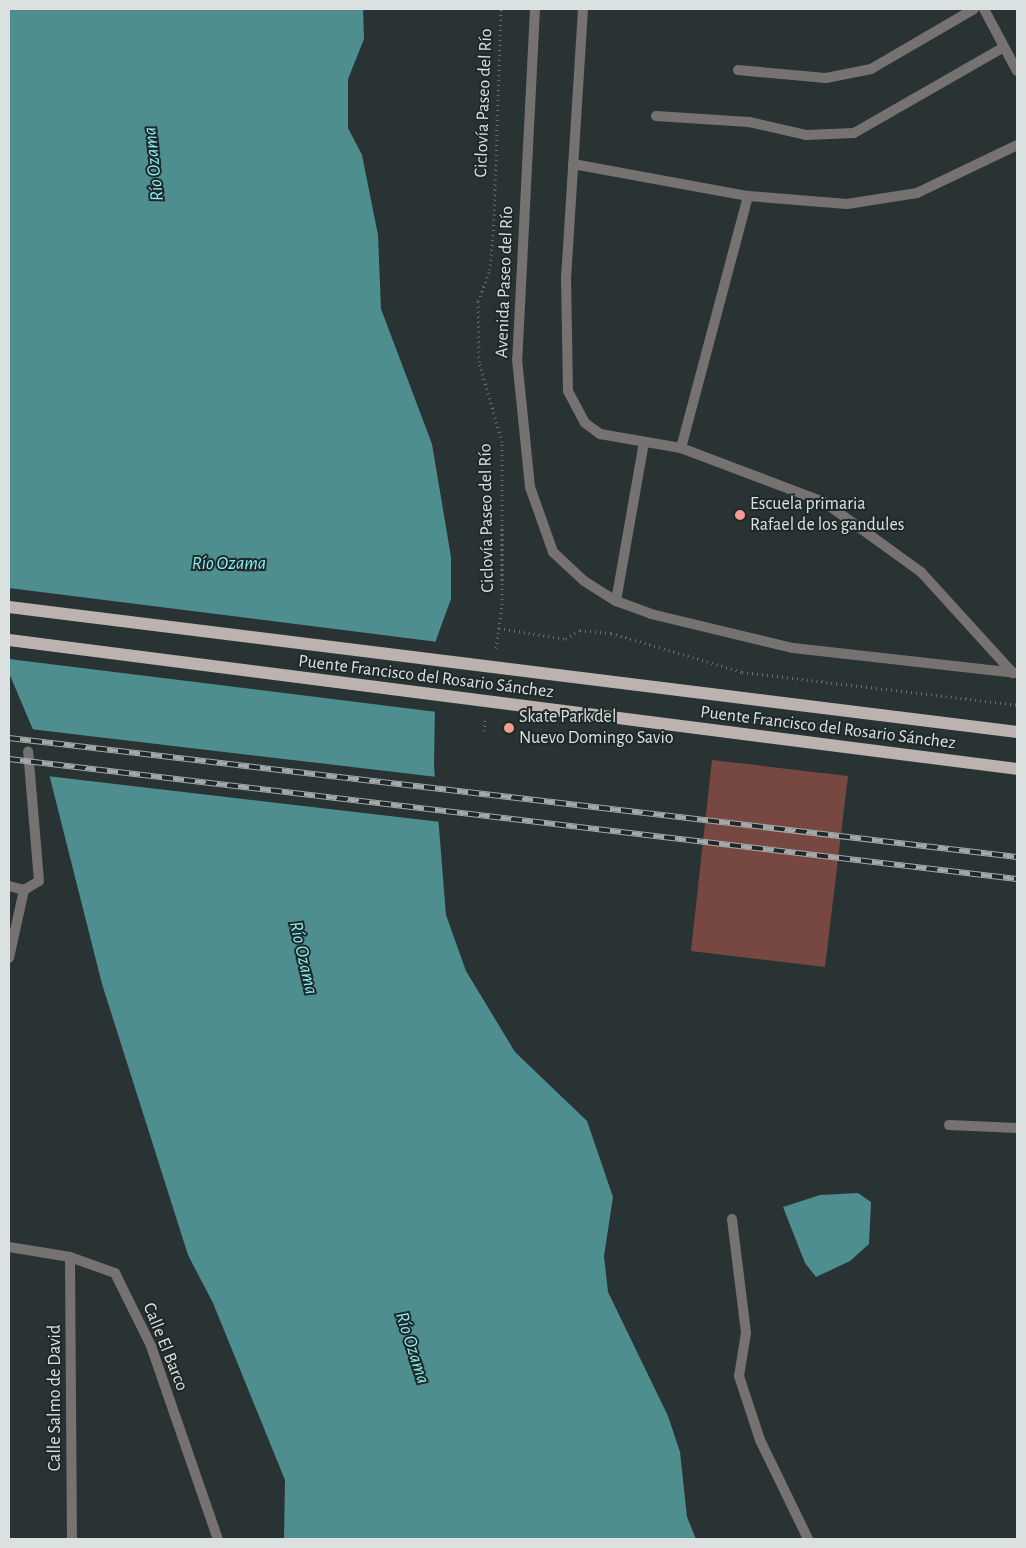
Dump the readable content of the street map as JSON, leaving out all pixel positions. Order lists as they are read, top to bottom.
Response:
{
  "streets": {
    "main road": ["Puente Francisco del Rosario Sánchez"],
    "street": ["Avenida Paseo del Río", "Calle El Barco", "Calle Salmo de David"],
    "path": ["Ciclovía Paseo del Río"]
  },
  "crossings": [
    ["Calle El Barco", "Calle Salmo de David"]
  ],
  "water": ["Río Ozama"],
  "places": ["Escuela primaria Rafael de los gandules", "Skate Park del Nuevo Domingo Savio"]
}
